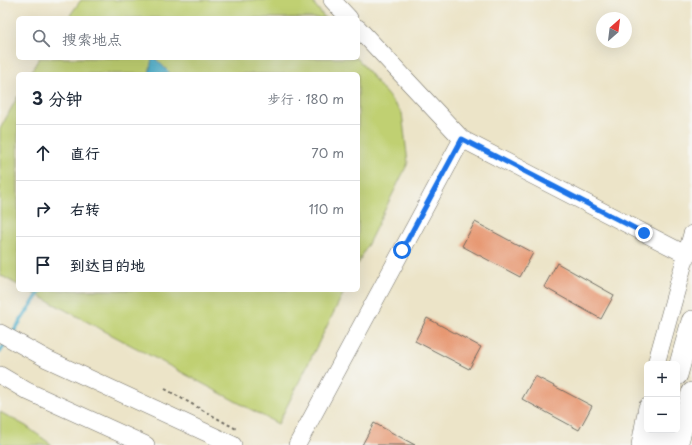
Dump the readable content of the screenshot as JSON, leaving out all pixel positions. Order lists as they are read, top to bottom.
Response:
{
  "north": "top right",
  "page": {
    "search": "搜索地点",
    "heading": ["3 分钟", "步行 · 180 m"],
    "list": [
      ["直行", "70 m"],
      ["右转", "110 m"],
      "到达目的地"
    ],
    "map_buttons": ["+", "−"]
  }
}
